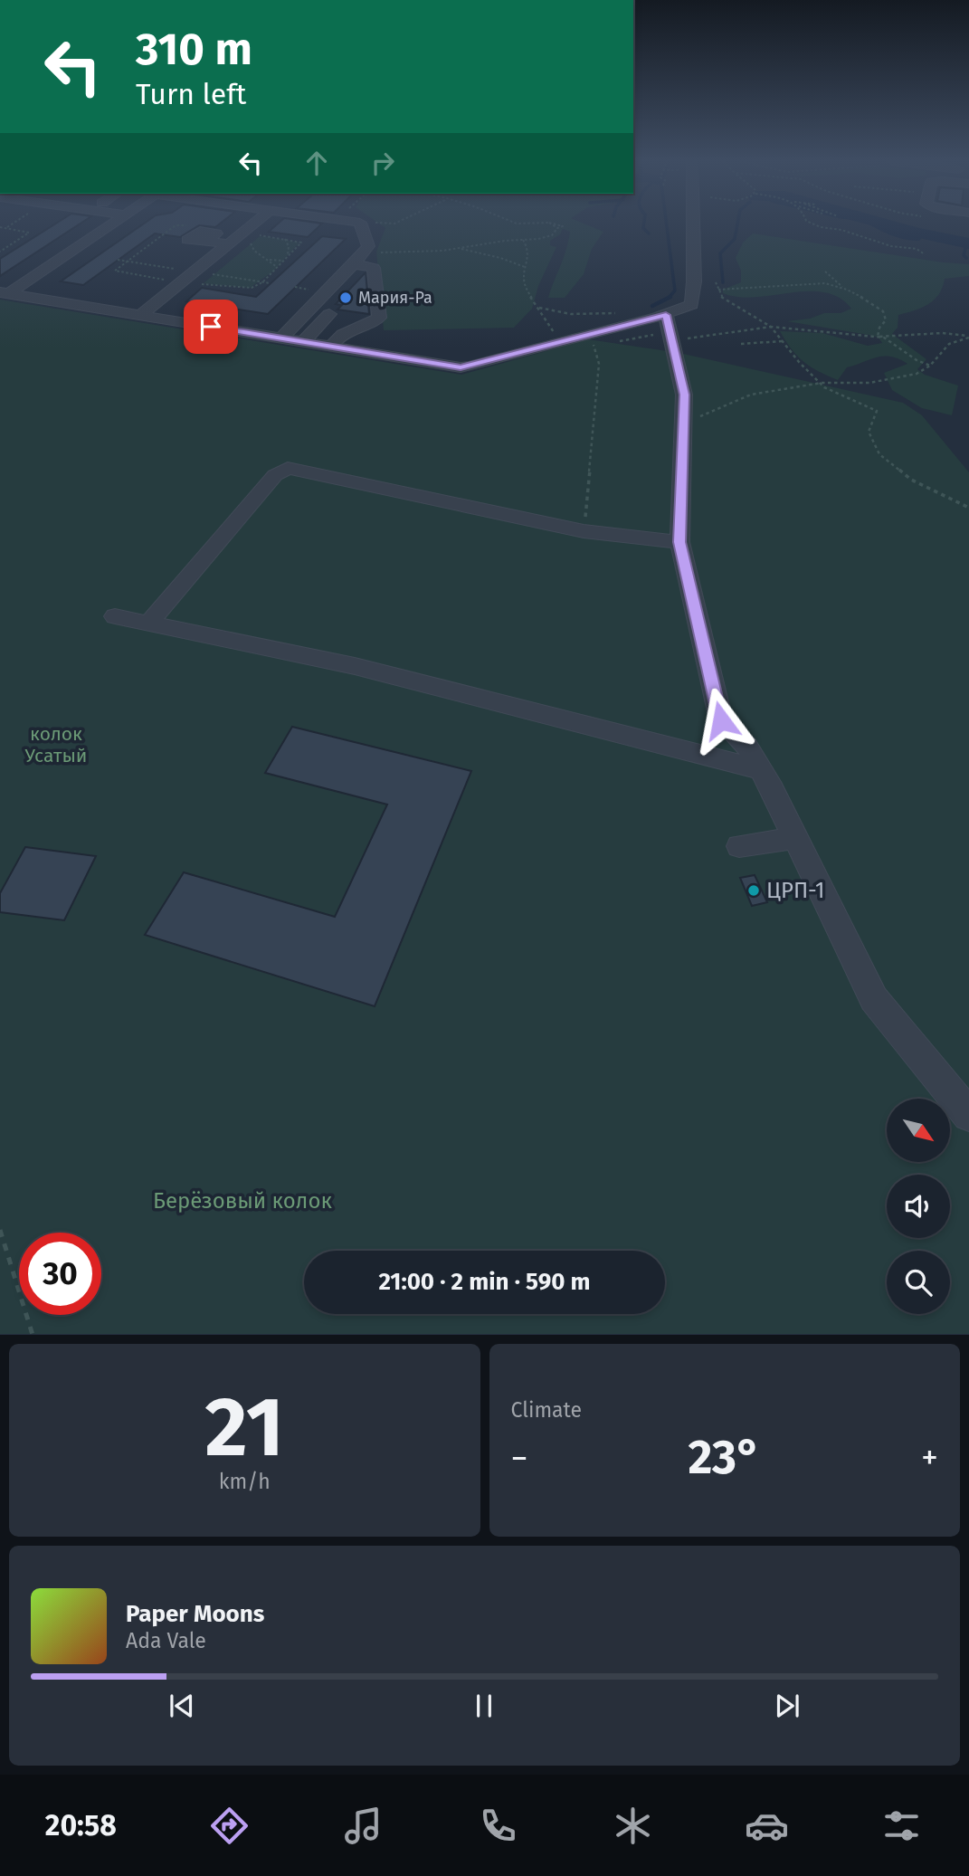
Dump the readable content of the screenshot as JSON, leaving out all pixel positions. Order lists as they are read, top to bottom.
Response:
{
  "parks": ["колок Усатый", "Берёзовый колок"],
  "places": ["Мария-Ра", "ЦРП-1"],
  "north": "bottom right",
  "page": {
    "turn": ["310 m", "Turn left"],
    "limit": "30",
    "trip": "21:00 · 2 min · 590 m",
    "tile": [
      ["21", "km/h"],
      "Climate"
    ],
    "heat": ["−", "23°", "+"],
    "song": ["Paper Moons", "Ada Vale"],
    "tabs": "20:58"
  }
}
